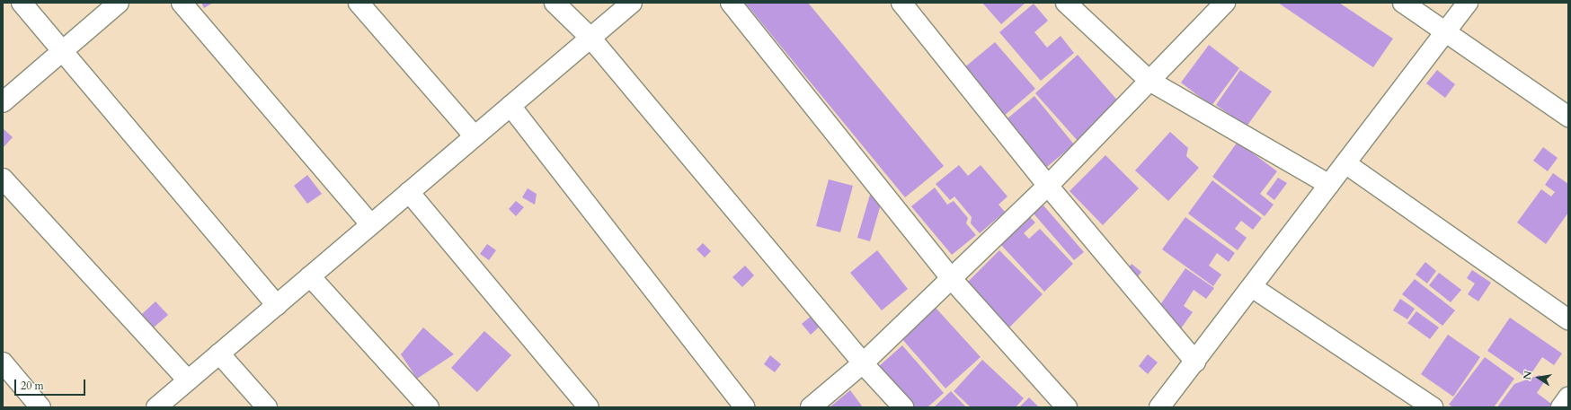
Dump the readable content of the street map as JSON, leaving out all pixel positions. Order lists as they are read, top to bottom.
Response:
{
  "scale_bar": "20 m",
  "north": "left"
}
